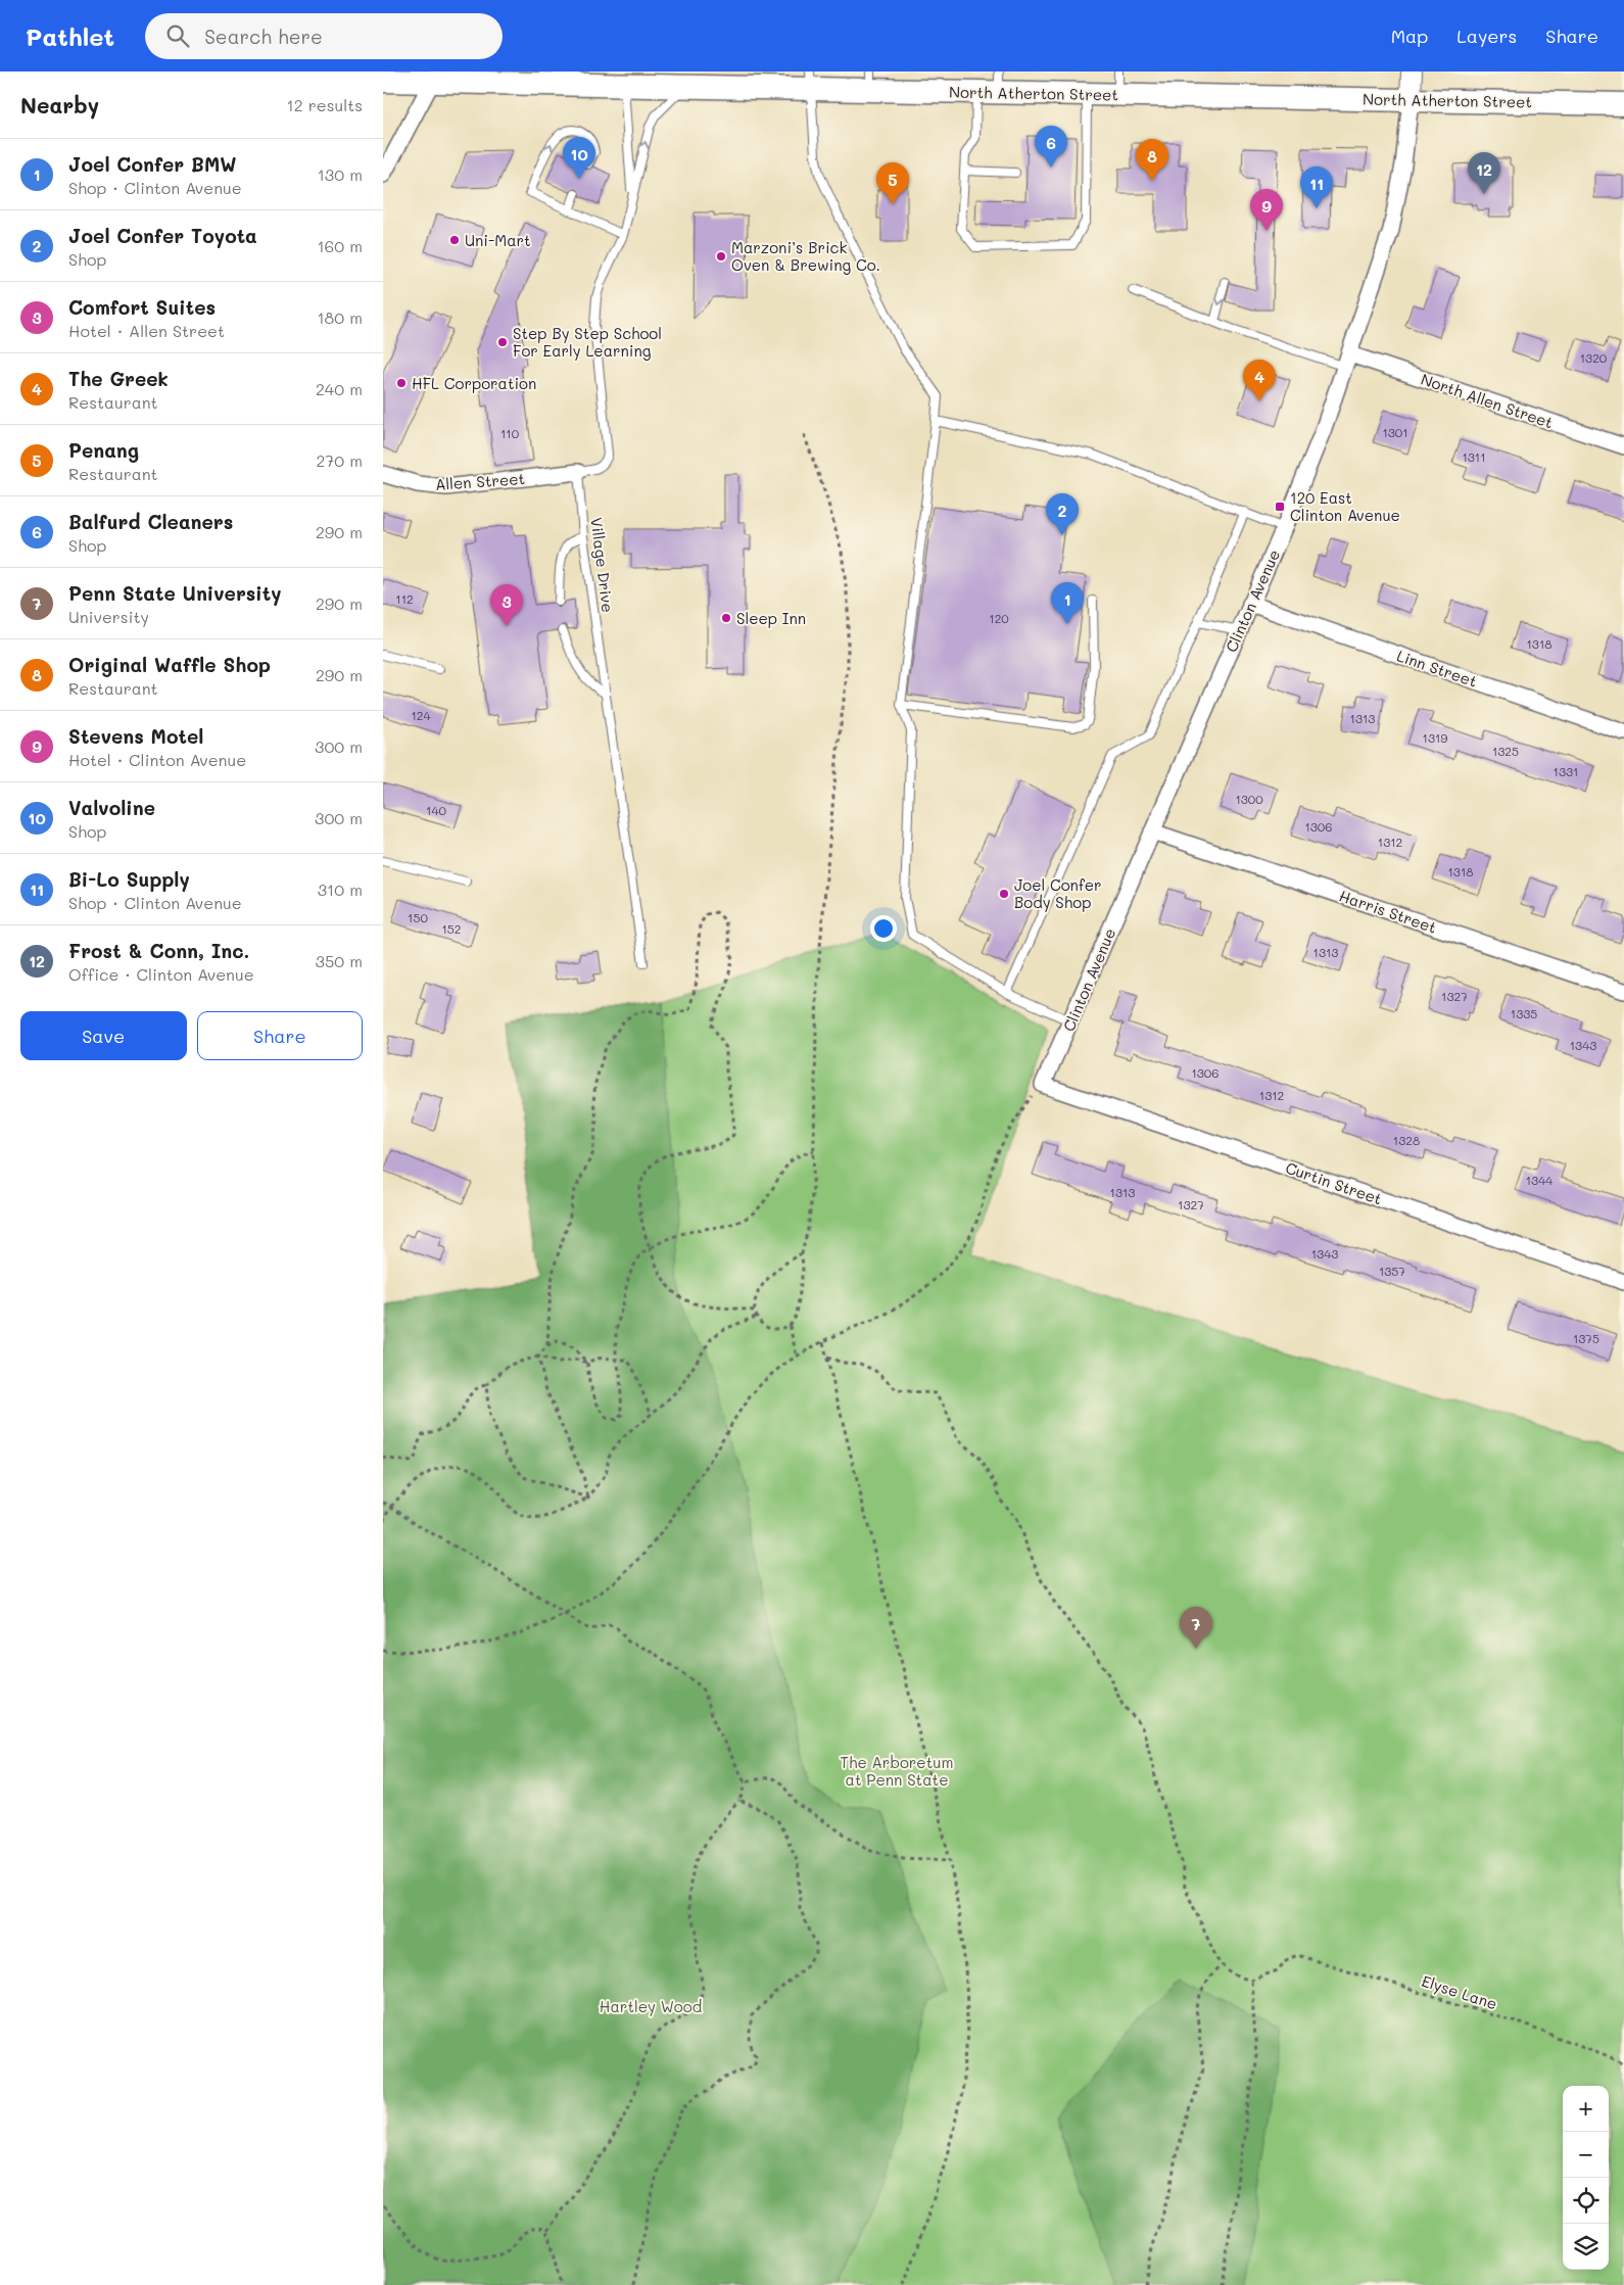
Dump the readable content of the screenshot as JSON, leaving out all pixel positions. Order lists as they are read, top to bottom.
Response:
{
  "streets": {
    "main road": ["North Atherton Street"],
    "street": [
      "North Allen Street",
      "Allen Street",
      "Clinton Avenue",
      "Linn Street",
      "Harris Street",
      "Curtin Street"
    ],
    "lane": ["Village Drive"],
    "path": ["Elyse Lane"]
  },
  "crossings": [
    ["North Atherton Street", "Clinton Avenue"],
    ["North Allen Street", "Clinton Avenue"],
    ["Allen Street", "Village Drive"],
    ["Clinton Avenue", "Linn Street"],
    ["Clinton Avenue", "Harris Street"],
    ["Clinton Avenue", "Curtin Street"]
  ],
  "parks": ["The Arboretum at Penn State", "Hartley Wood"],
  "places": {
    "other": [
      "Uni-Mart",
      "Marzoni’s Brick Oven & Brewing Co.",
      "Step By Step School For Early Learning",
      "HFL Corporation",
      "Sleep Inn",
      "Joel Confer Body Shop"
    ],
    "transit": ["120 East Clinton Avenue"]
  },
  "house_numbers": [
    "1320",
    "1301",
    "110",
    "1311",
    "112",
    "120",
    "1318",
    "124",
    "1313",
    "1319",
    "1325",
    "1331",
    "1300",
    "140",
    "1306",
    "1312",
    "1318",
    "150",
    "152",
    "1313",
    "1327",
    "1335",
    "1343",
    "1306",
    "1312",
    "1328",
    "1344",
    "1313",
    "1327",
    "1343",
    "1357",
    "1375"
  ],
  "page": {
    "header": "Pathlet",
    "search": "Search here",
    "nav": ["Map", "Layers", "Share"],
    "heading": ["Nearby", "12 results"],
    "pins": [
      "6",
      "10",
      "8",
      "12",
      "5",
      "11",
      "9",
      "4",
      "2",
      "1",
      "3",
      "7"
    ],
    "list": [
      {
        "mark": "1",
        "name": "Joel Confer BMW",
        "note": "Shop · Clinton Avenue",
        "value": "130 m"
      },
      {
        "mark": "2",
        "name": "Joel Confer Toyota",
        "note": "Shop",
        "value": "160 m"
      },
      {
        "mark": "3",
        "name": "Comfort Suites",
        "note": "Hotel · Allen Street",
        "value": "180 m"
      },
      {
        "mark": "4",
        "name": "The Greek",
        "note": "Restaurant",
        "value": "240 m"
      },
      {
        "mark": "5",
        "name": "Penang",
        "note": "Restaurant",
        "value": "270 m"
      },
      {
        "mark": "6",
        "name": "Balfurd Cleaners",
        "note": "Shop",
        "value": "290 m"
      },
      {
        "mark": "7",
        "name": "Penn State University",
        "note": "University",
        "value": "290 m"
      },
      {
        "mark": "8",
        "name": "Original Waffle Shop",
        "note": "Restaurant",
        "value": "290 m"
      },
      {
        "mark": "9",
        "name": "Stevens Motel",
        "note": "Hotel · Clinton Avenue",
        "value": "300 m"
      },
      {
        "mark": "10",
        "name": "Valvoline",
        "note": "Shop",
        "value": "300 m"
      },
      {
        "mark": "11",
        "name": "Bi-Lo Supply",
        "note": "Shop · Clinton Avenue",
        "value": "310 m"
      },
      {
        "mark": "12",
        "name": "Frost & Conn, Inc.",
        "note": "Office · Clinton Avenue",
        "value": "350 m"
      }
    ],
    "buttons": ["Save", "Share"],
    "map_buttons": ["+", "−"]
  }
}
